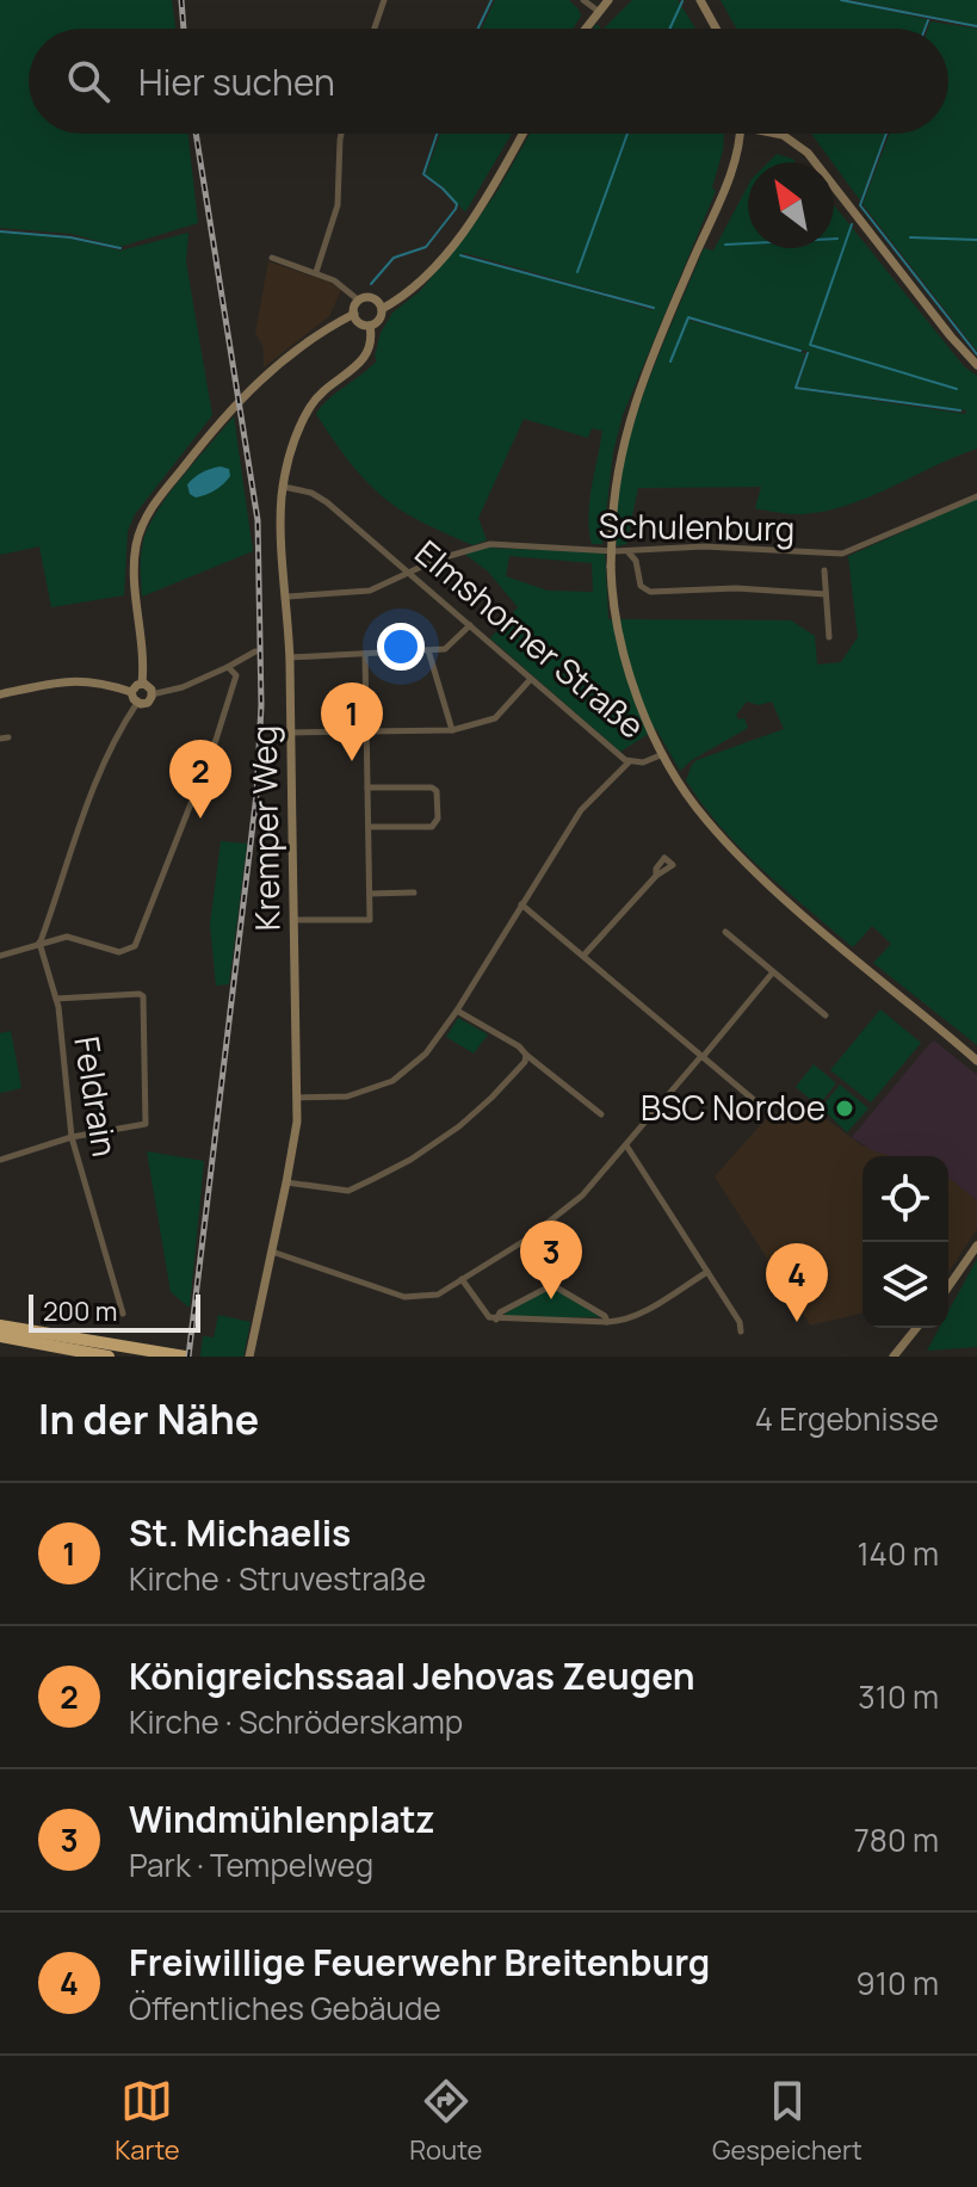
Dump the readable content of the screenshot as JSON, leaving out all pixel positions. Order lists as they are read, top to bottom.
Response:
{
  "streets": {
    "main road": ["Elmshorner Straße", "Kremper Weg"],
    "street": ["Schulenburg", "Feldrain"]
  },
  "crossings": [
    ["Schulenburg", "Elmshorner Straße"],
    ["Schulenburg", "Kremper Weg"],
    ["Elmshorner Straße", "Kremper Weg"]
  ],
  "places": ["BSC Nordoe"],
  "scale_bar": "200 m",
  "north": "top left",
  "page": {
    "search": "Hier suchen",
    "pins": [
      "1",
      "2",
      "3",
      "4"
    ],
    "scale": "200 m",
    "heading": ["In der Nähe", "4 Ergebnisse"],
    "list": [
      {
        "mark": "1",
        "name": "St. Michaelis",
        "note": "Kirche · Struvestraße",
        "value": "140 m"
      },
      {
        "mark": "2",
        "name": "Königreichssaal Jehovas Zeugen",
        "note": "Kirche · Schröderskamp",
        "value": "310 m"
      },
      {
        "mark": "3",
        "name": "Windmühlenplatz",
        "note": "Park · Tempelweg",
        "value": "780 m"
      },
      {
        "mark": "4",
        "name": "Freiwillige Feuerwehr Breitenburg",
        "note": "Öffentliches Gebäude",
        "value": "910 m"
      }
    ],
    "nav": ["Karte", "Route", "Gespeichert"]
  }
}
